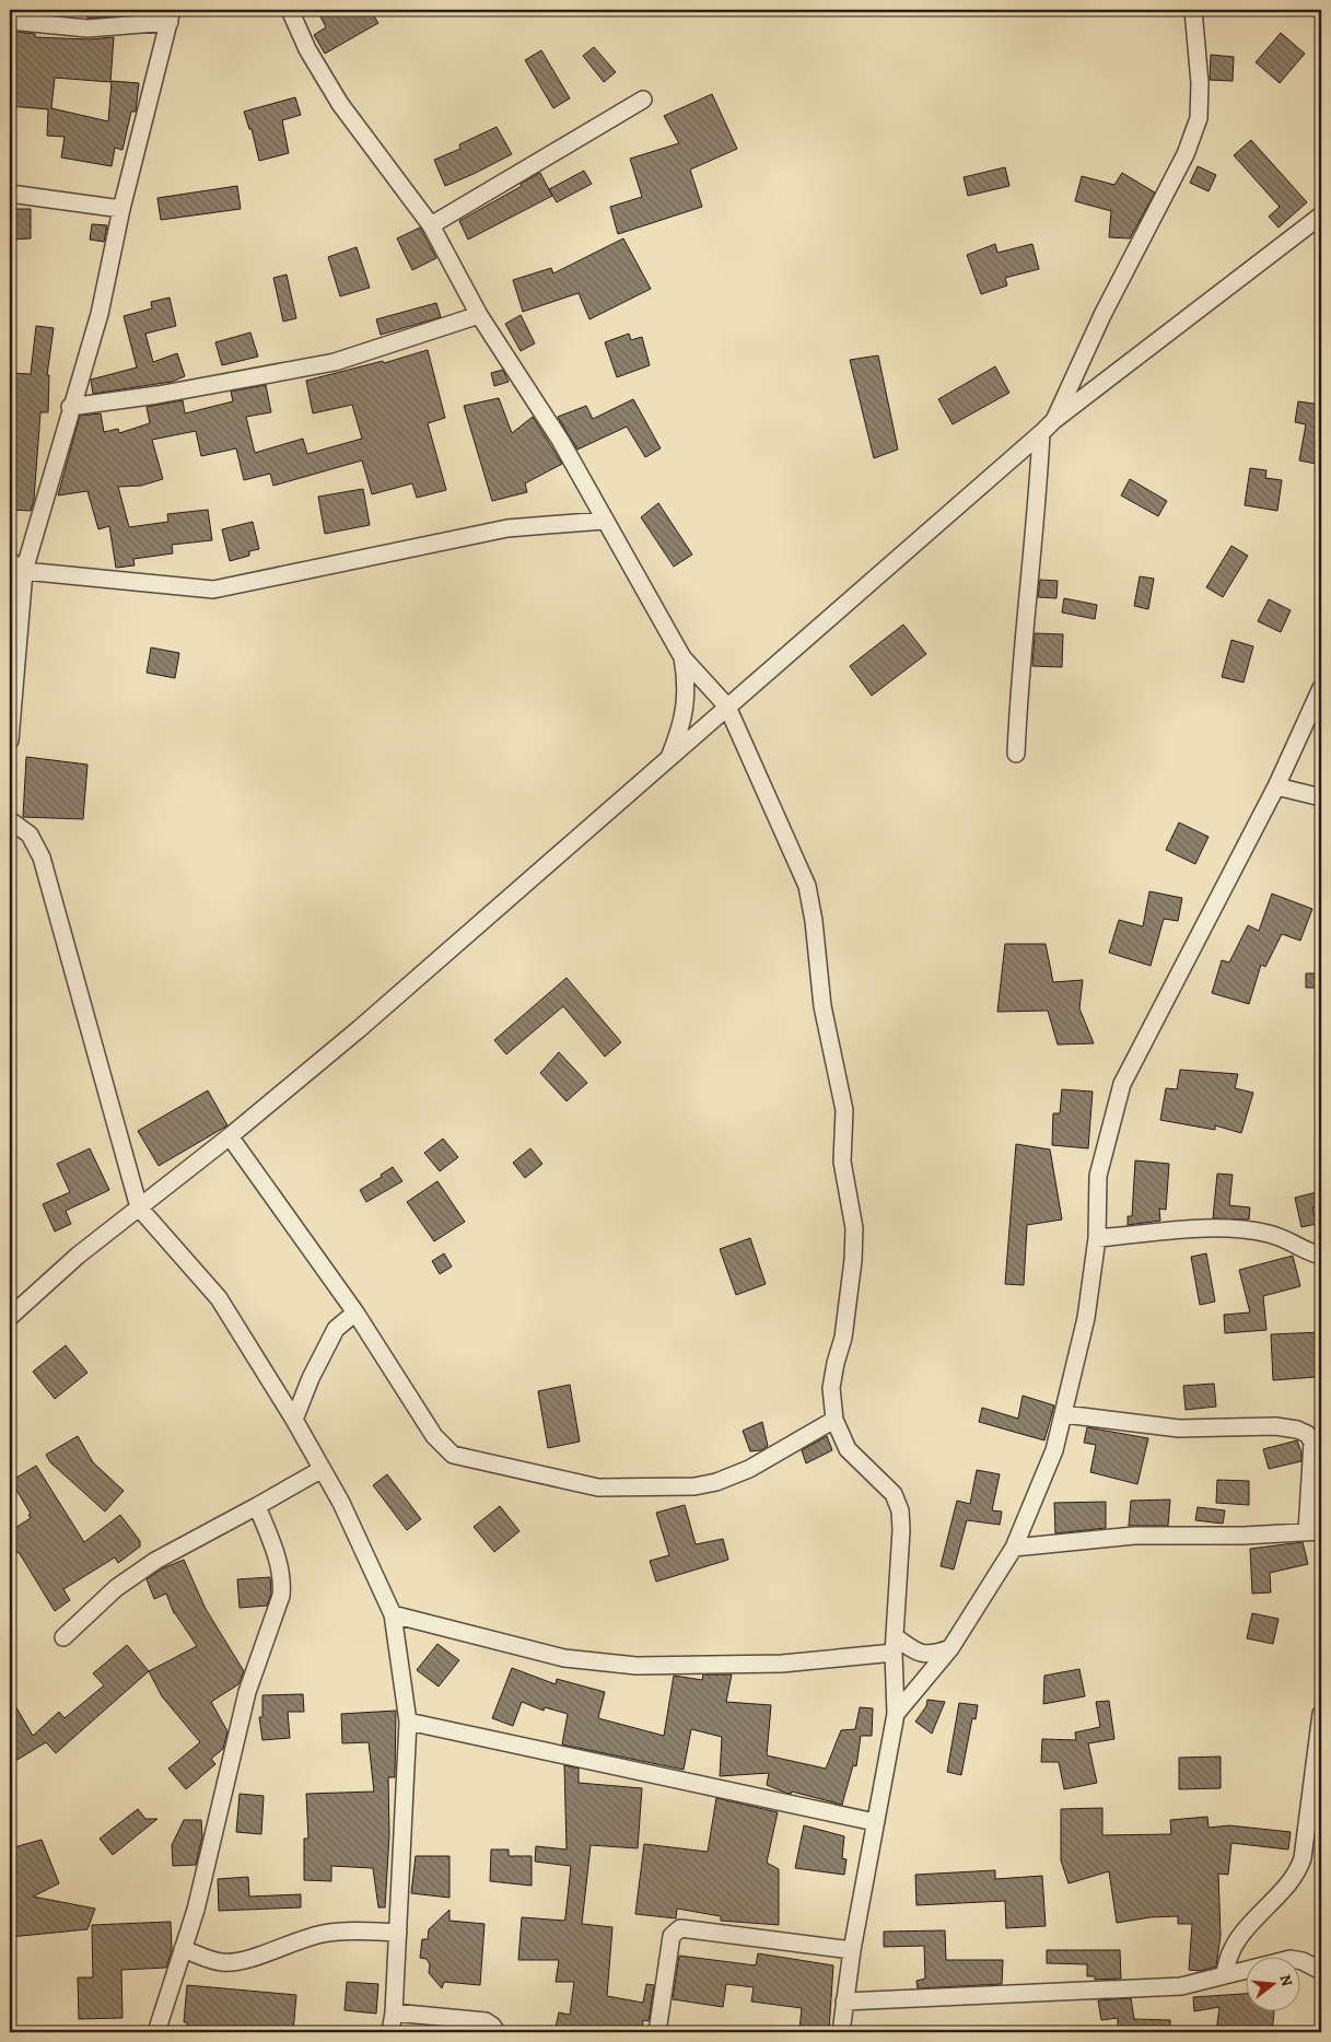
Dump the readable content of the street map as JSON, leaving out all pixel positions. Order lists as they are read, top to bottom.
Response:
{
  "north": "right"
}
